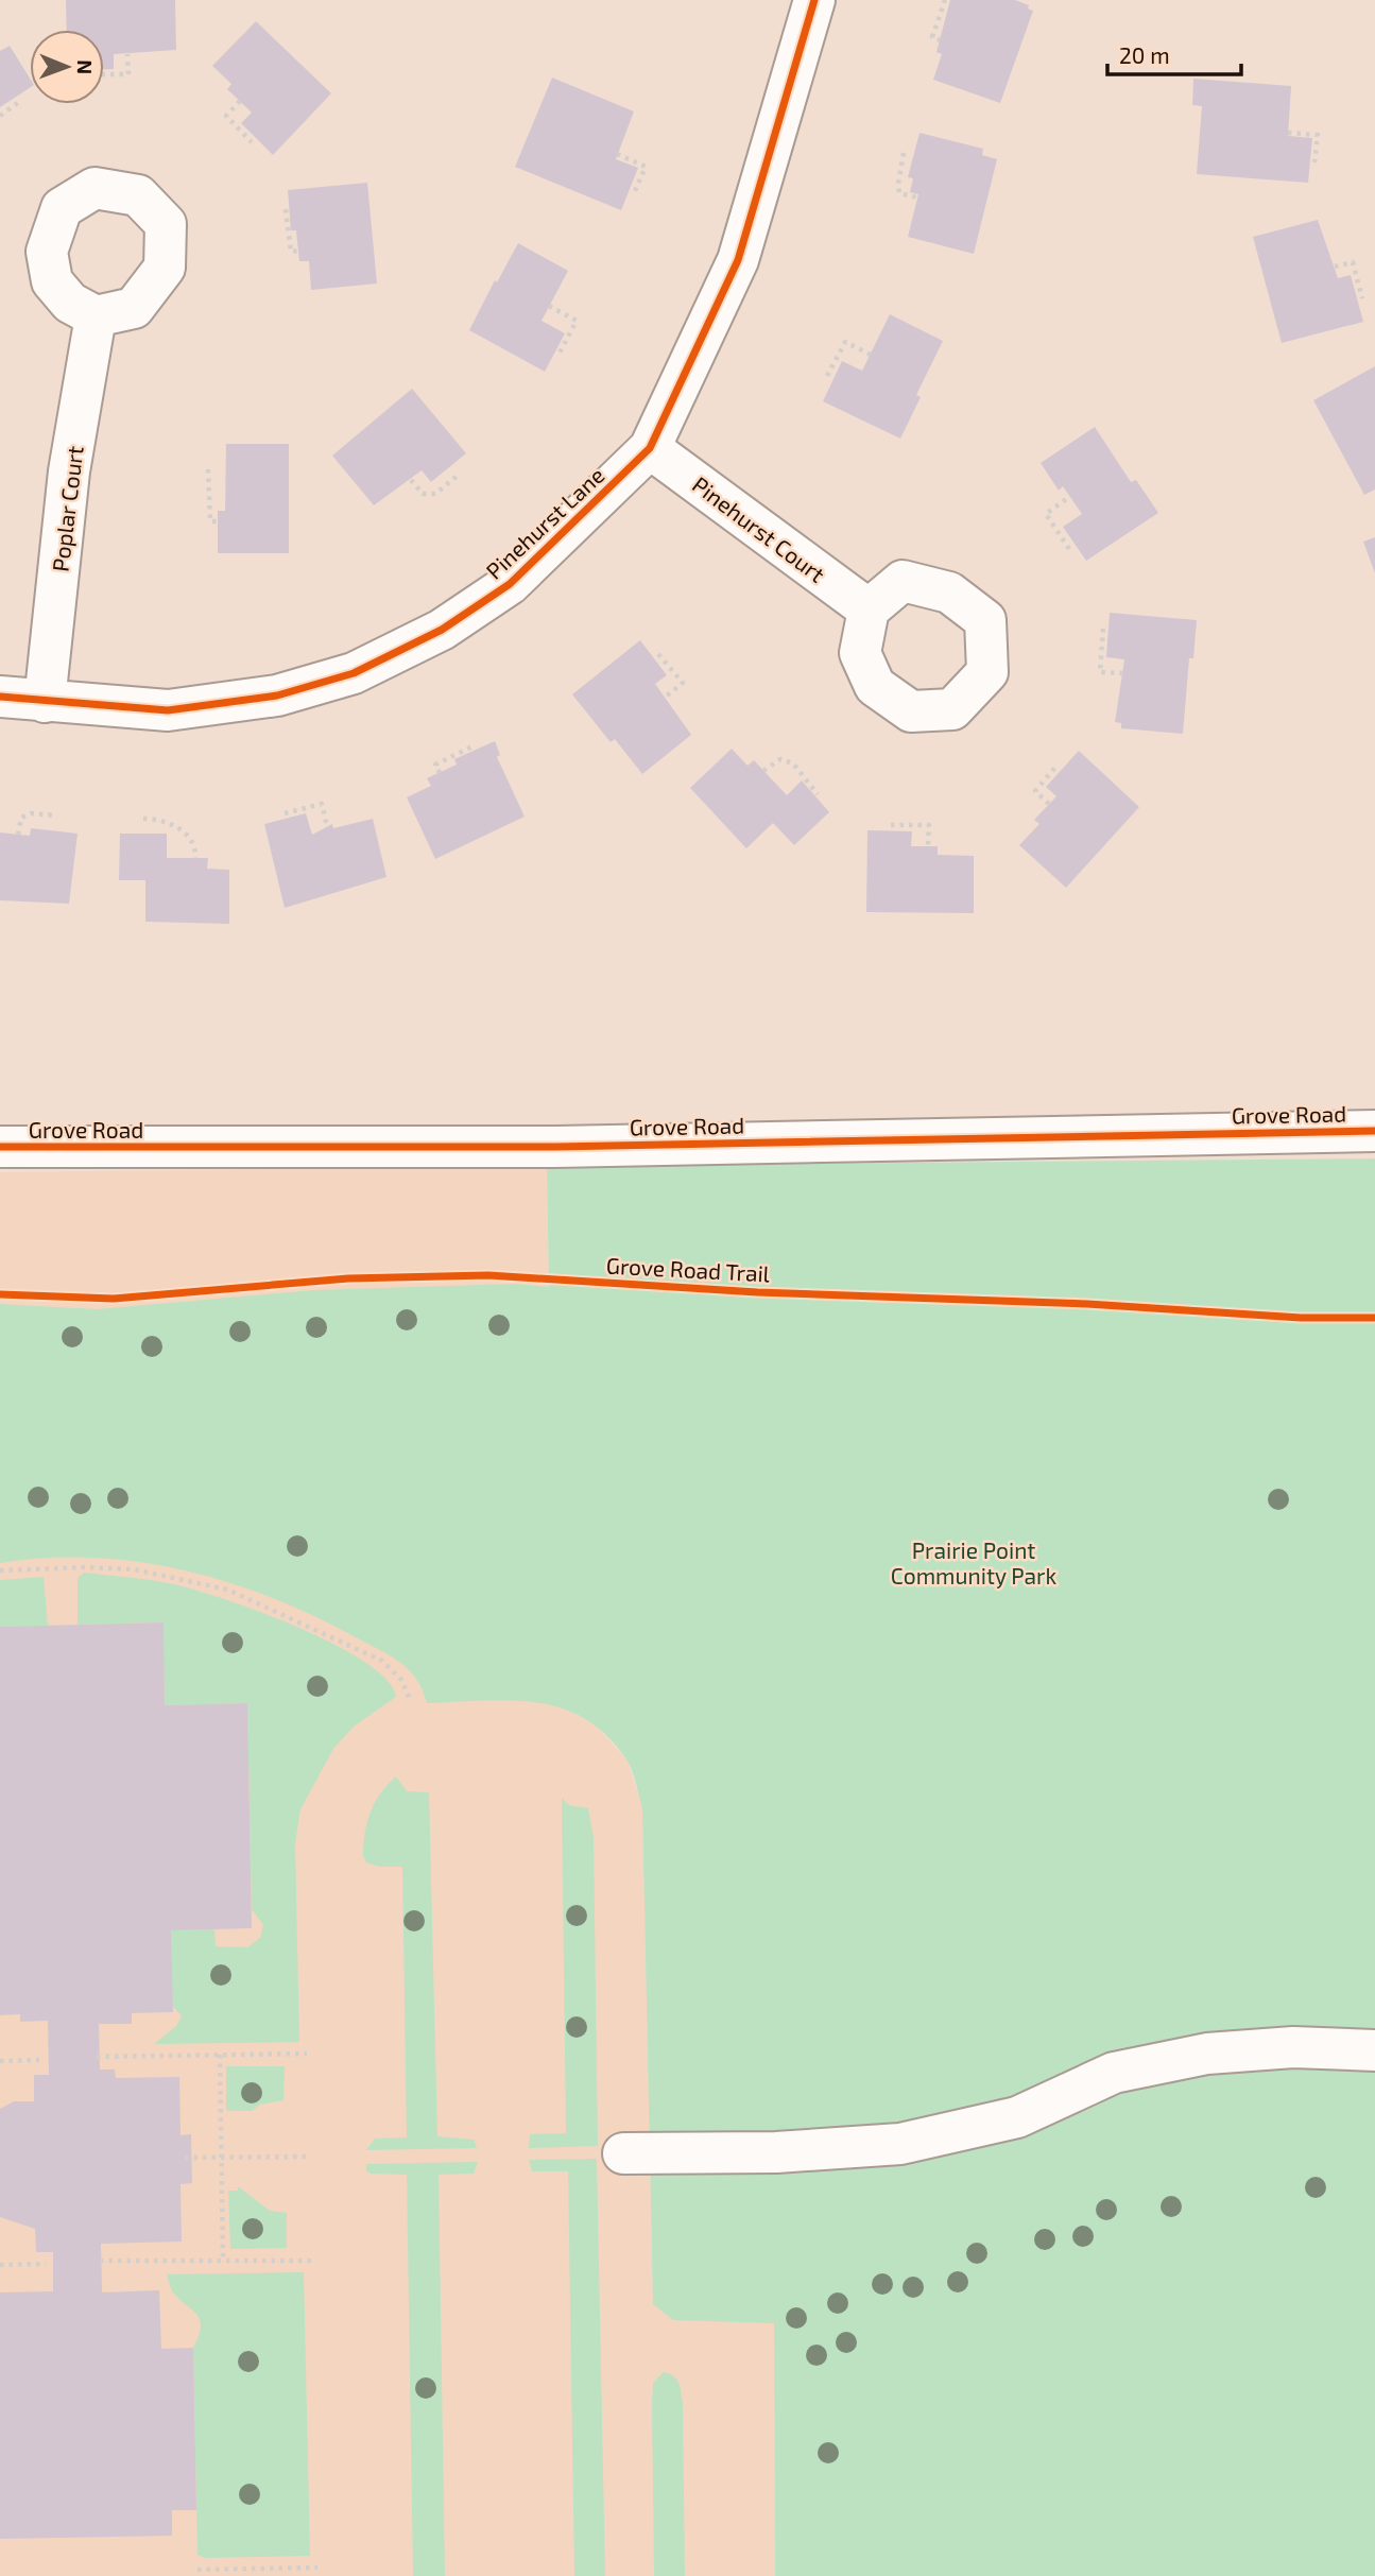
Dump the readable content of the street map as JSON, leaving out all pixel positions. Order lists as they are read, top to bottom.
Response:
{
  "streets": {
    "street": [
      "Poplar Court",
      "Pinehurst Lane",
      "Pinehurst Court",
      "Grove Road"
    ],
    "cycle path": ["Grove Road Trail"]
  },
  "crossings": [
    ["Poplar Court", "Pinehurst Lane"],
    ["Pinehurst Lane", "Pinehurst Court"]
  ],
  "parks": ["Prairie Point Community Park"],
  "scale_bar": "20 m",
  "north": "right"
}
